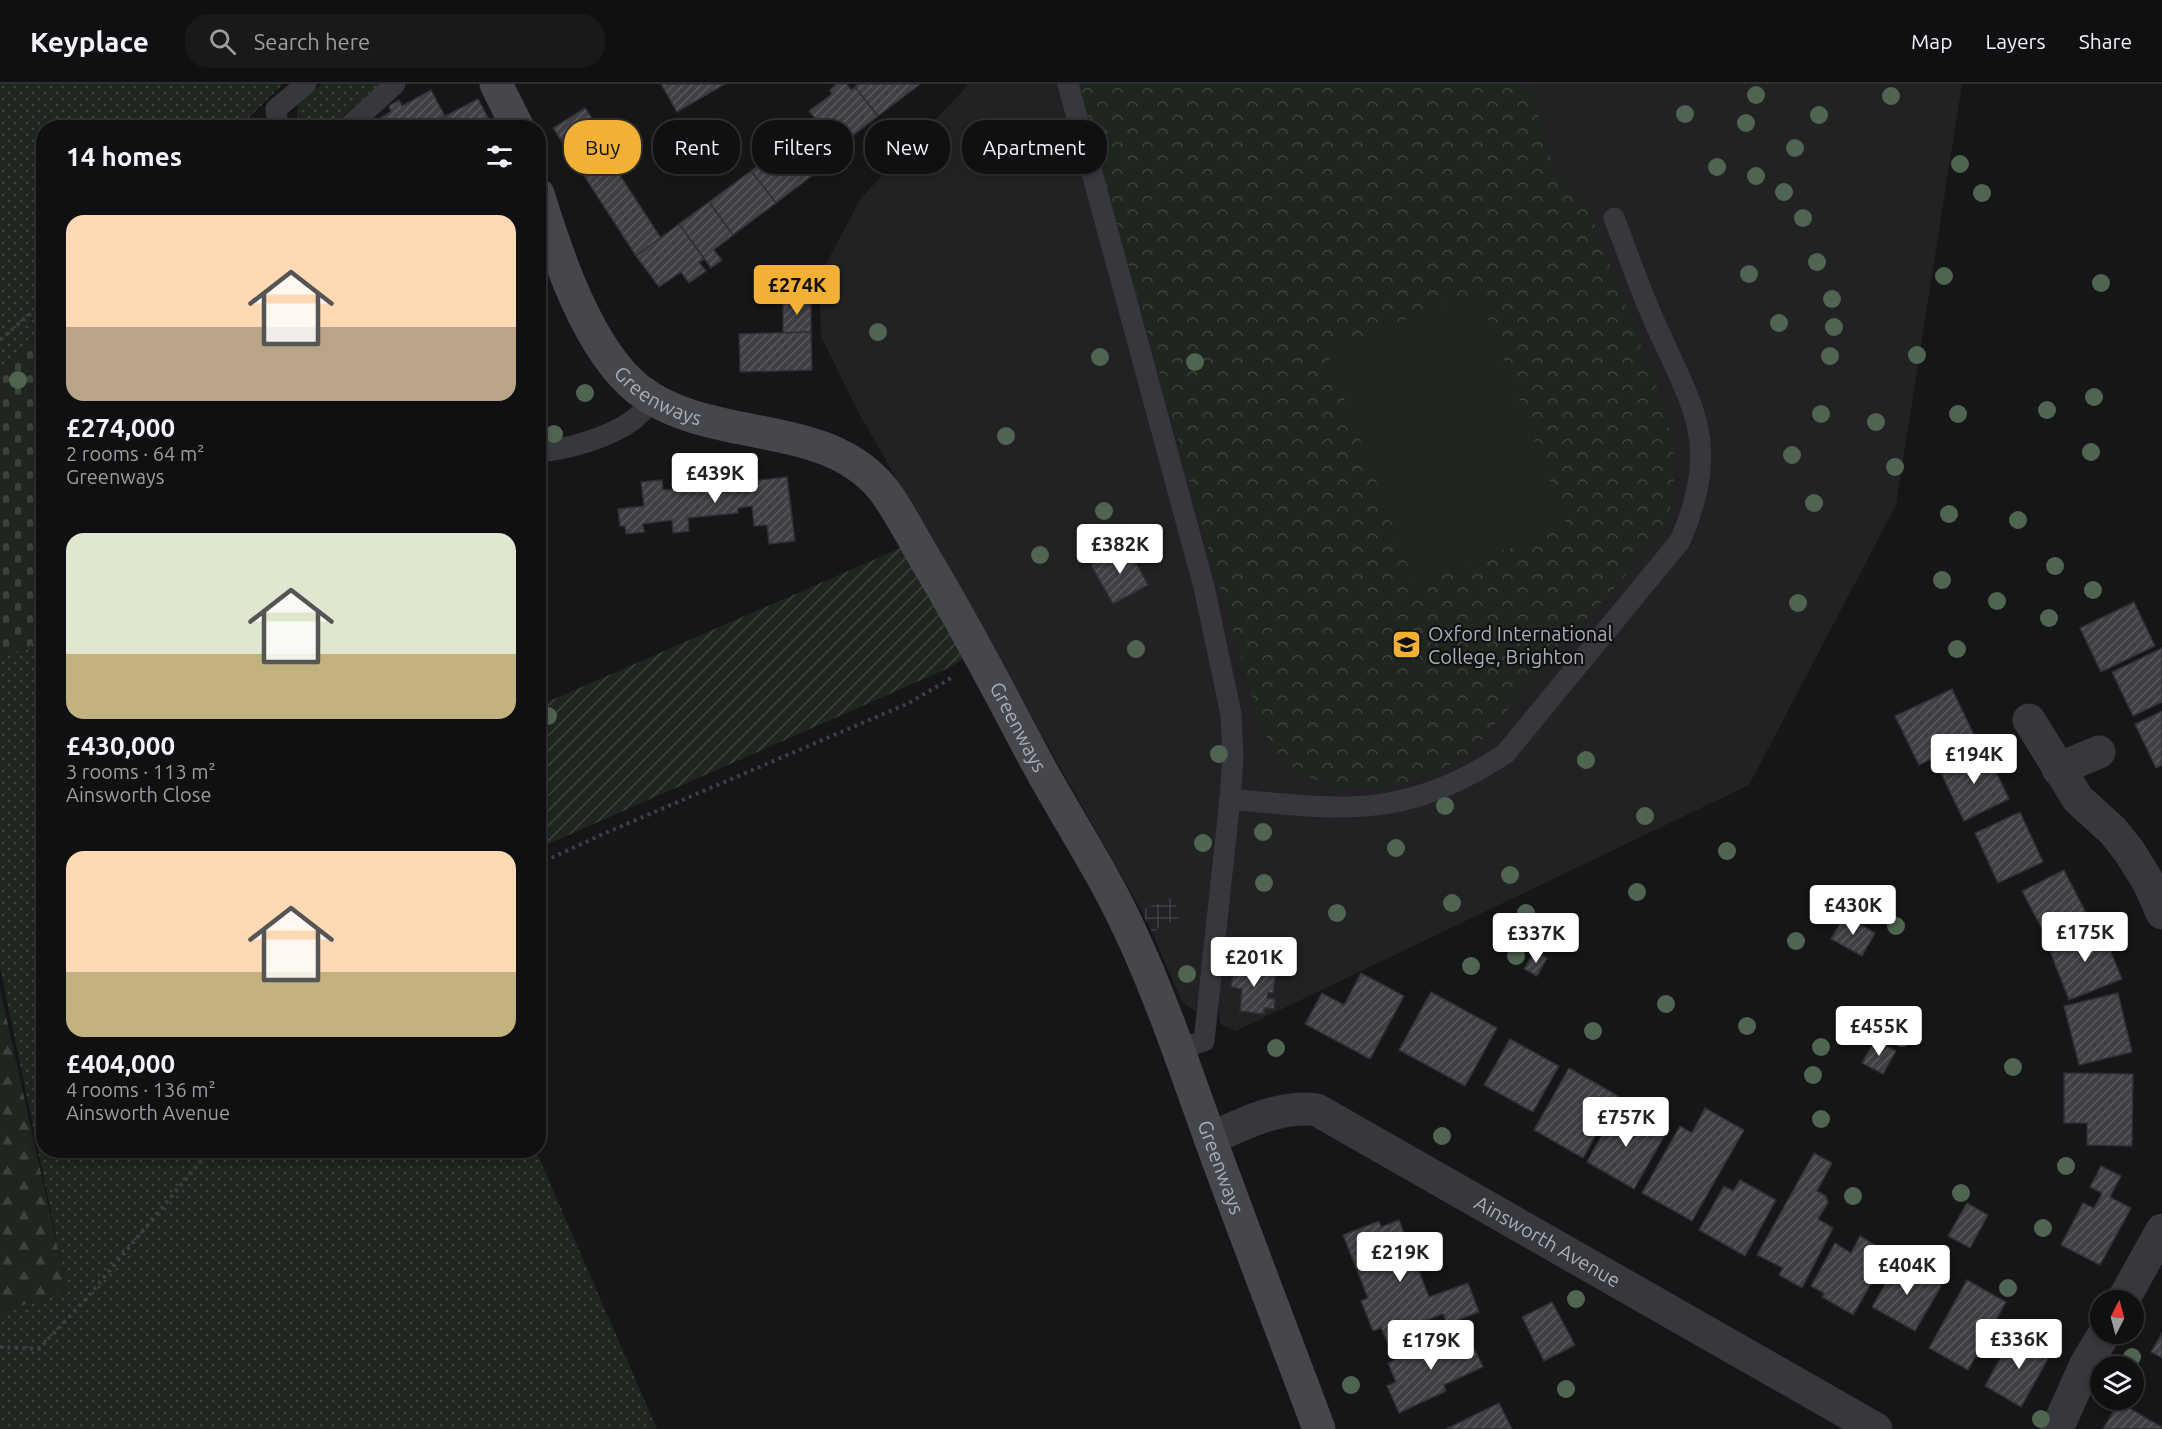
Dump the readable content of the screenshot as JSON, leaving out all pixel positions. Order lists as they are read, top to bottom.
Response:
{
  "streets": {
    "street": ["Greenways", "Ainsworth Avenue"]
  },
  "crossings": [
    ["Greenways", "Ainsworth Avenue"]
  ],
  "places": {
    "school or university": ["Oxford International College, Brighton"]
  },
  "north": "top",
  "page": {
    "header": "Keyplace",
    "search": "Search here",
    "nav": ["Map", "Layers", "Share"],
    "chip": [
      "Buy",
      "Rent",
      "Filters",
      "New",
      "Apartment"
    ],
    "heading": "14 homes",
    "list": [
      {
        "name": "£274,000",
        "note": "2 rooms · 64 m² · Greenways"
      },
      {
        "name": "£430,000",
        "note": "3 rooms · 113 m² · Ainsworth Close"
      },
      {
        "name": "£404,000",
        "note": "4 rooms · 136 m² · Ainsworth Avenue"
      }
    ],
    "price": [
      "£274K",
      "£439K",
      "£382K",
      "£194K",
      "£430K",
      "£175K",
      "£337K",
      "£201K",
      "£455K",
      "£757K",
      "£219K",
      "£404K",
      "£336K",
      "£179K"
    ]
  }
}
